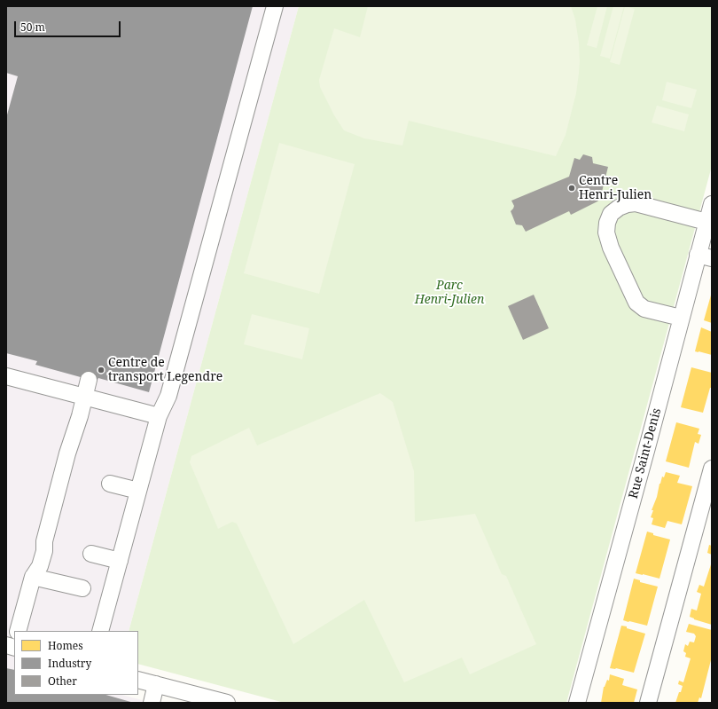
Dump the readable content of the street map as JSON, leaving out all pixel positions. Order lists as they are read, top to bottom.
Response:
{
  "streets": {
    "street": ["Rue Saint-Denis"]
  },
  "parks": ["Parc Henri-Julien"],
  "places": ["Centre Henri-Julien", "Centre de transport Legendre"],
  "legend": ["Homes", "Industry", "Other"],
  "scale_bar": "50 m"
}
